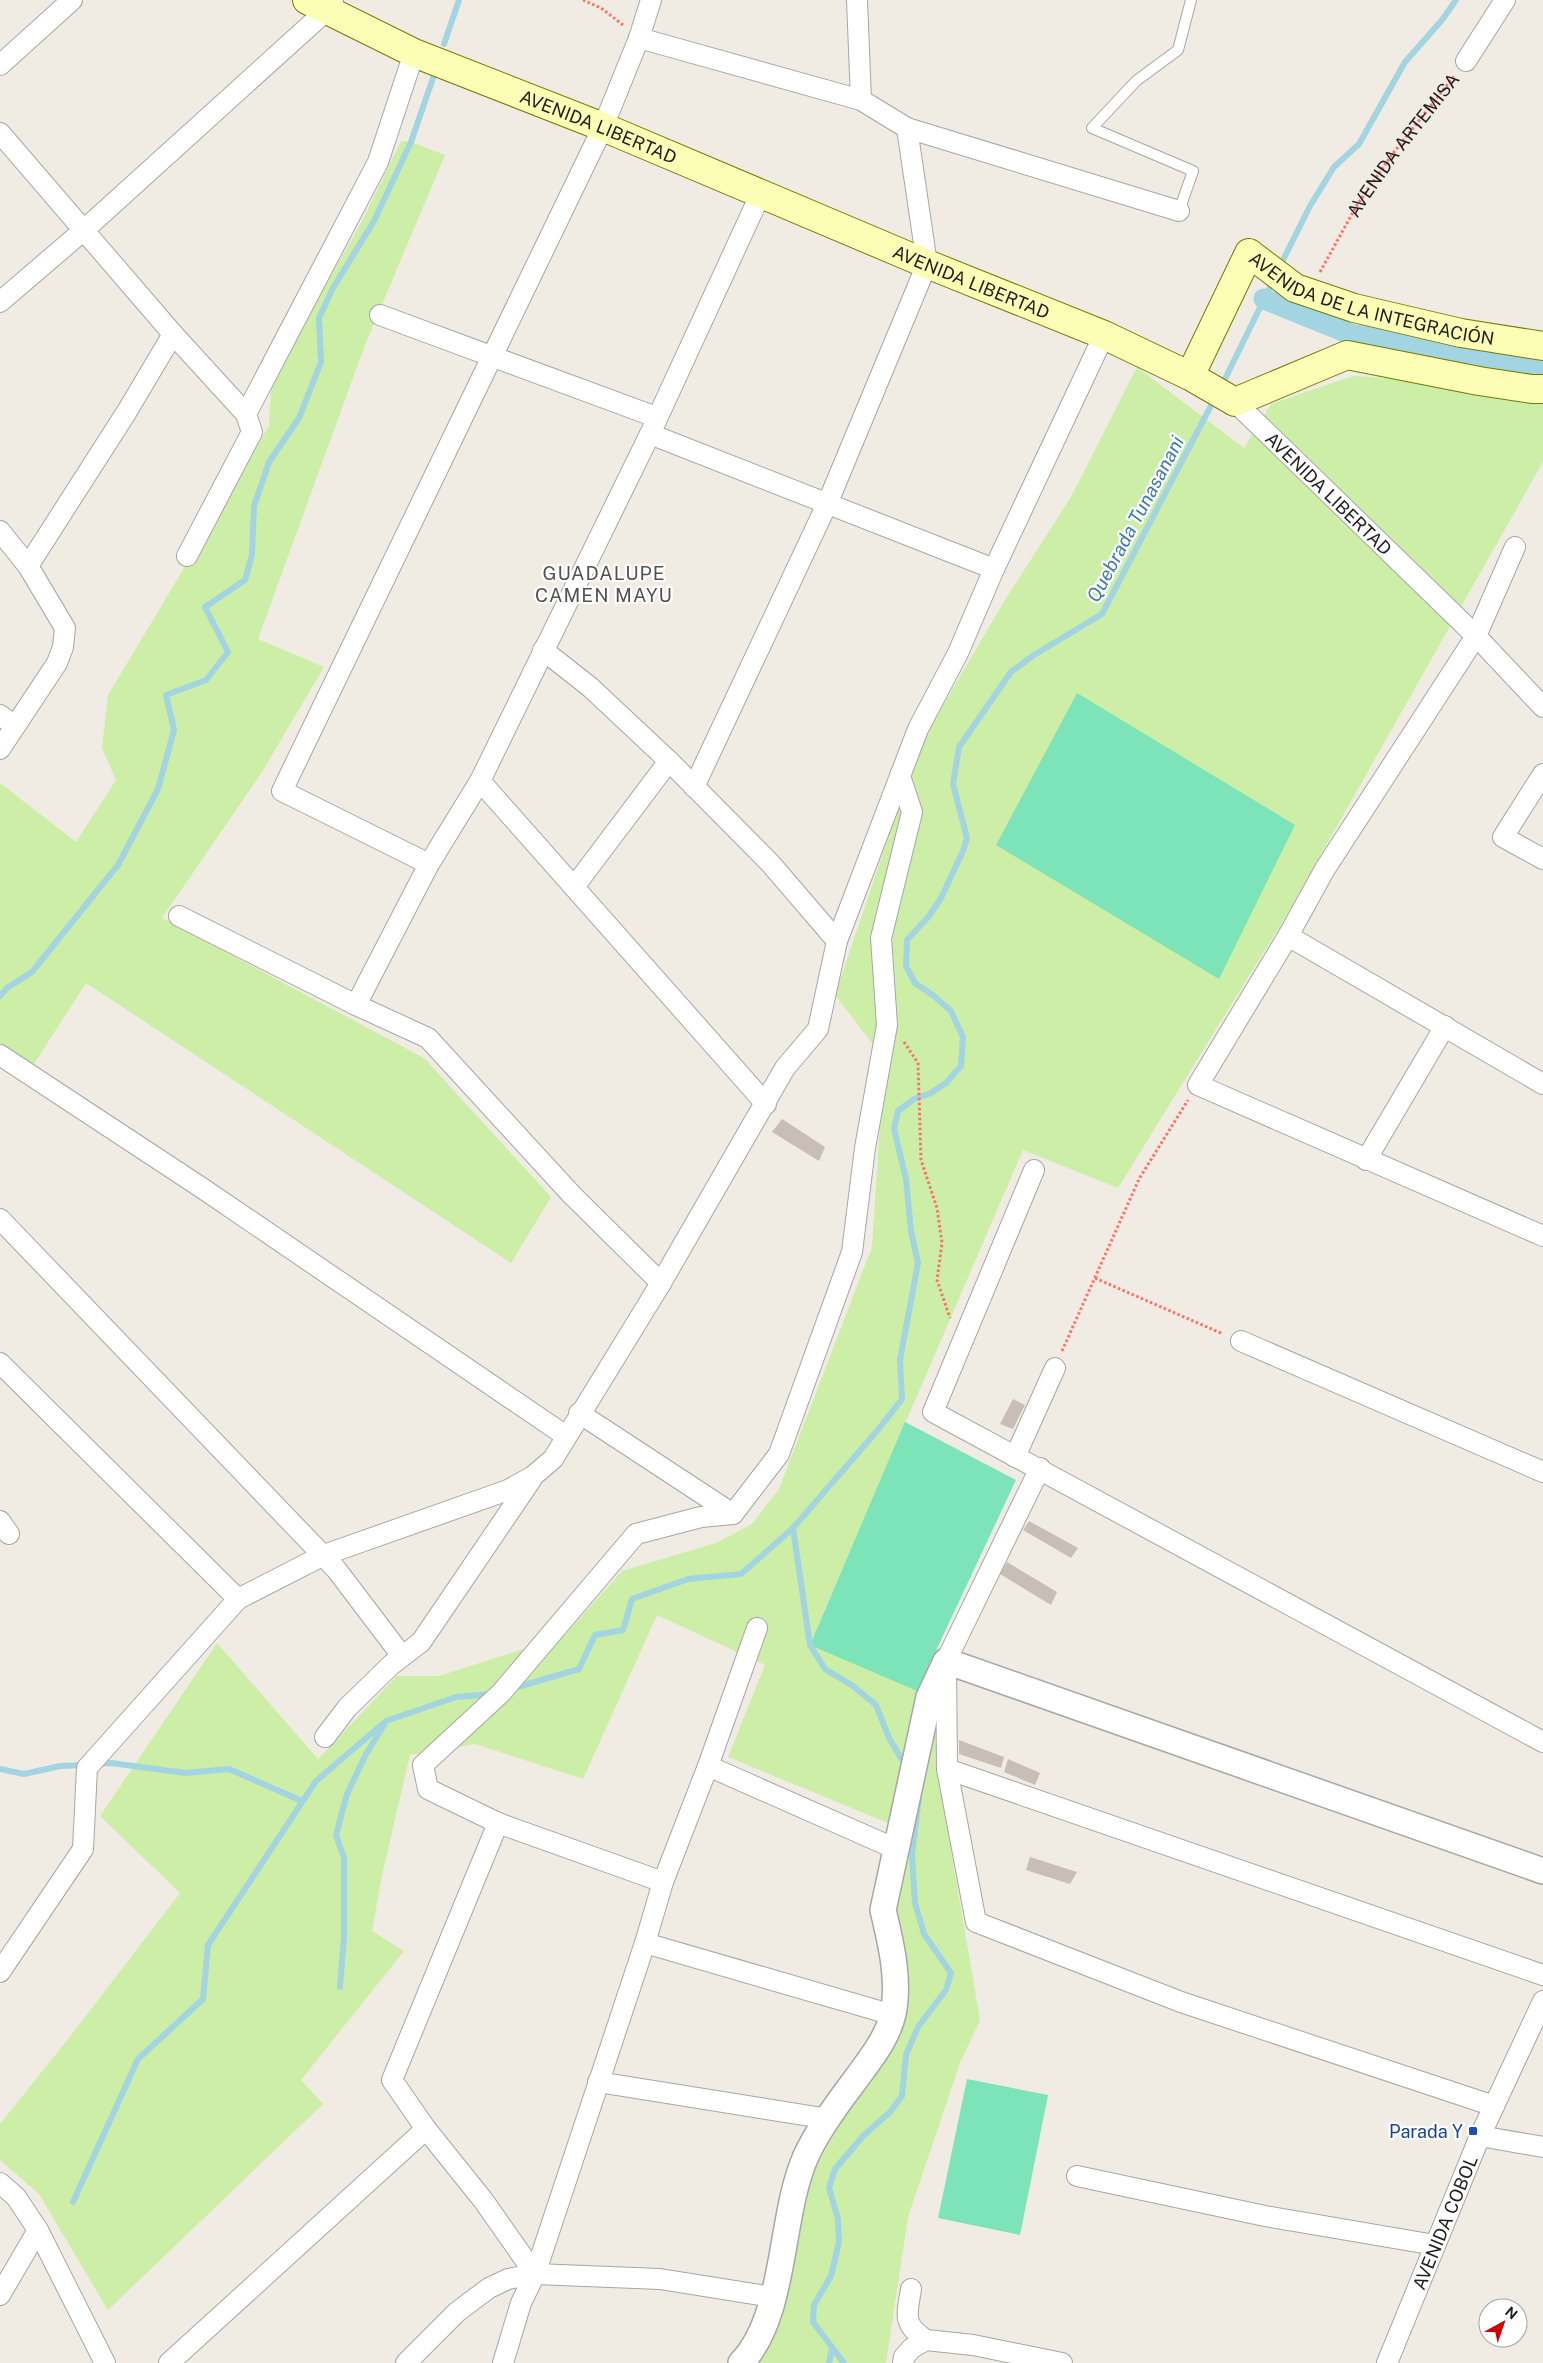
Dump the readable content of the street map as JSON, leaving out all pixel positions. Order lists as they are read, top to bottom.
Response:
{
  "streets": {
    "main road": ["AVENIDA LIBERTAD", "AVENIDA DE LA INTEGRACIÓN"],
    "street": ["AVENIDA ARTEMISA", "AVENIDA COBOL"]
  },
  "crossings": [
    ["AVENIDA LIBERTAD", "AVENIDA DE LA INTEGRACIÓN"],
    ["AVENIDA ARTEMISA", "AVENIDA DE LA INTEGRACIÓN"]
  ],
  "districts": ["GUADALUPE CAMEN MAYU"],
  "water": ["Quebrada Tunasanani"],
  "places": {
    "transit": ["Parada Y"]
  },
  "north": "top right"
}
